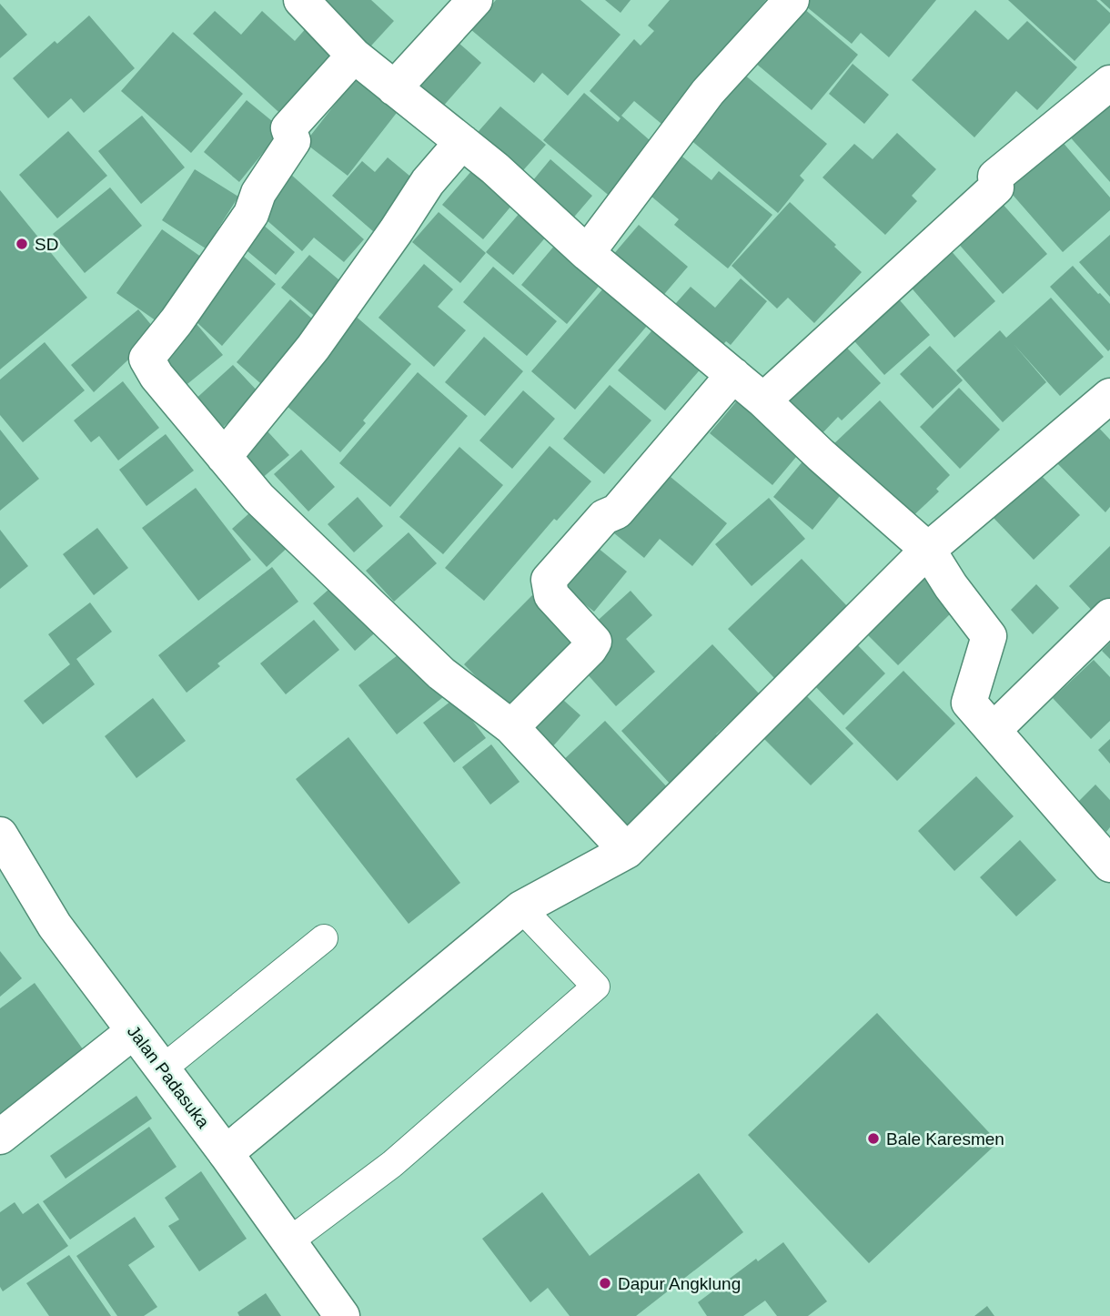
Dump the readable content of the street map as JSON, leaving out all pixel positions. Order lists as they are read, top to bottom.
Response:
{
  "streets": {
    "street": ["Jalan Padasuka"]
  },
  "places": ["SD", "Bale Karesmen", "Dapur Angklung"]
}
